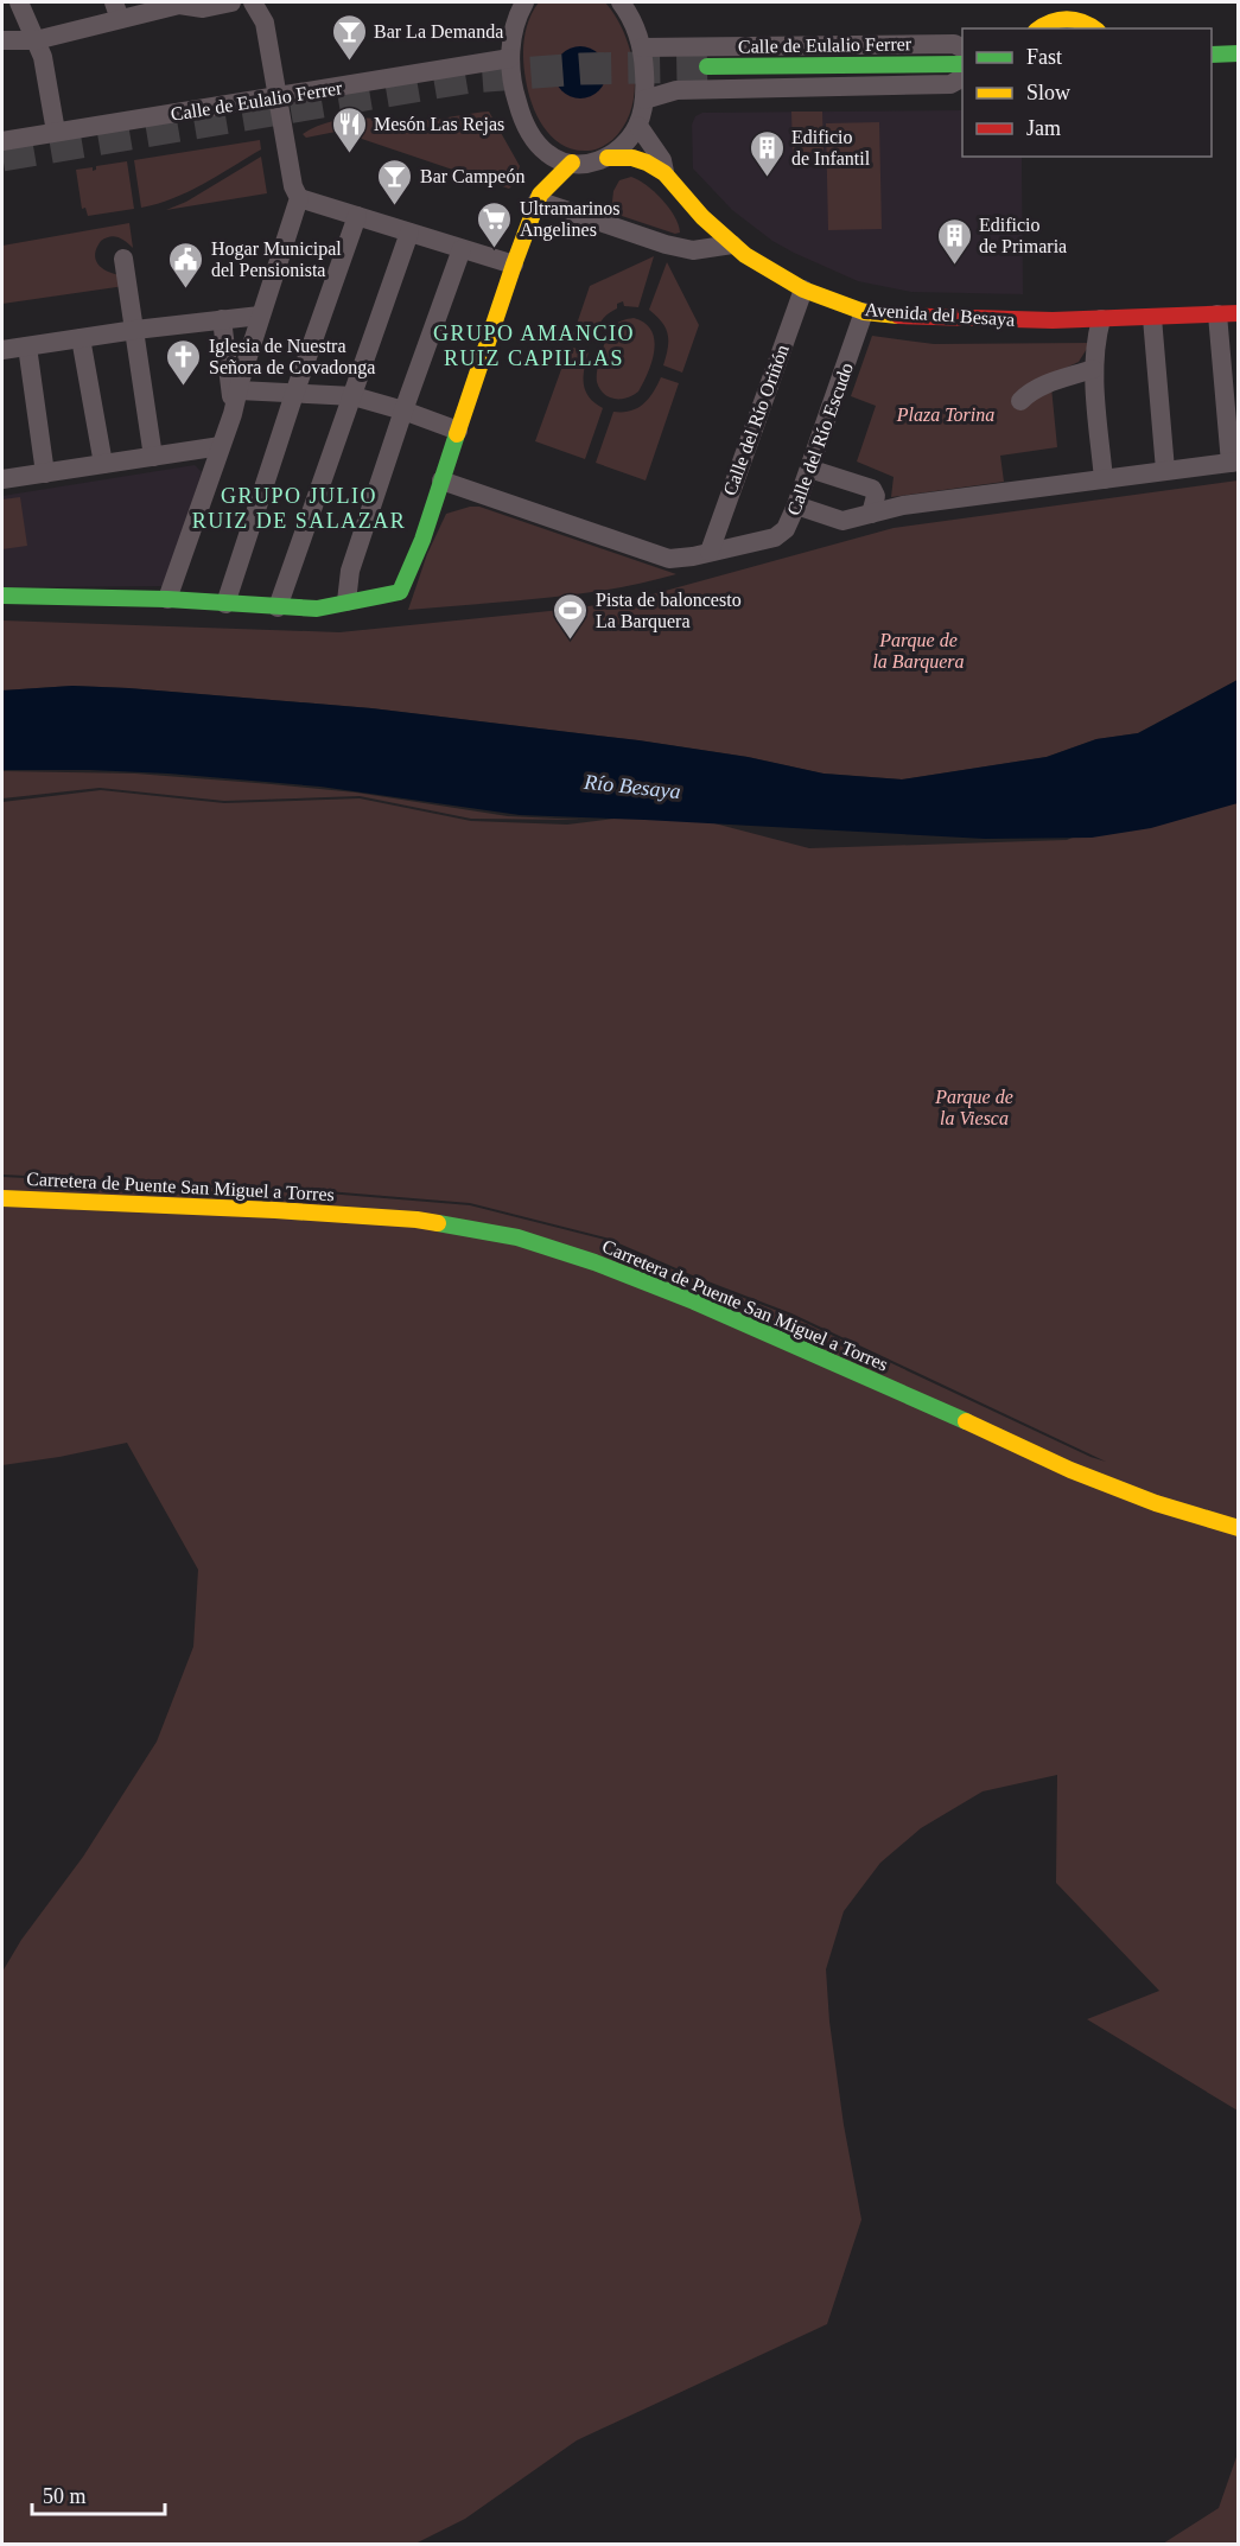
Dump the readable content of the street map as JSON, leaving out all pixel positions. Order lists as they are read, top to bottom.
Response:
{
  "streets": {
    "street": [
      "Calle de Eulalio Ferrer",
      "Avenida del Besaya",
      "Calle del Río Oriñón",
      "Calle del Río Escudo",
      "Carretera de Puente San Miguel a Torres"
    ]
  },
  "crossings": [
    ["Avenida del Besaya", "Calle del Río Oriñón"],
    ["Avenida del Besaya", "Calle del Río Escudo"],
    ["Calle del Río Oriñón", "Calle del Río Escudo"]
  ],
  "districts": ["GRUPO AMANCIO RUIZ CAPILLAS", "GRUPO JULIO RUIZ DE SALAZAR"],
  "water": ["Río Besaya"],
  "parks": ["Plaza Torina", "Parque de la Barquera", "Parque de la Viesca"],
  "places": {
    "bar": ["Bar La Demanda", "Bar Campeón"],
    "restaurant": ["Mesón Las Rejas"],
    "building": ["Edificio de Infantil", "Edificio de Primaria"],
    "supermarket": ["Ultramarinos Angelines"],
    "public building": ["Hogar Municipal del Pensionista"],
    "church": ["Iglesia de Nuestra Señora de Covadonga"],
    "sports": ["Pista de baloncesto La Barquera"]
  },
  "legend": ["Fast", "Slow", "Jam"],
  "scale_bar": "50 m"
}
